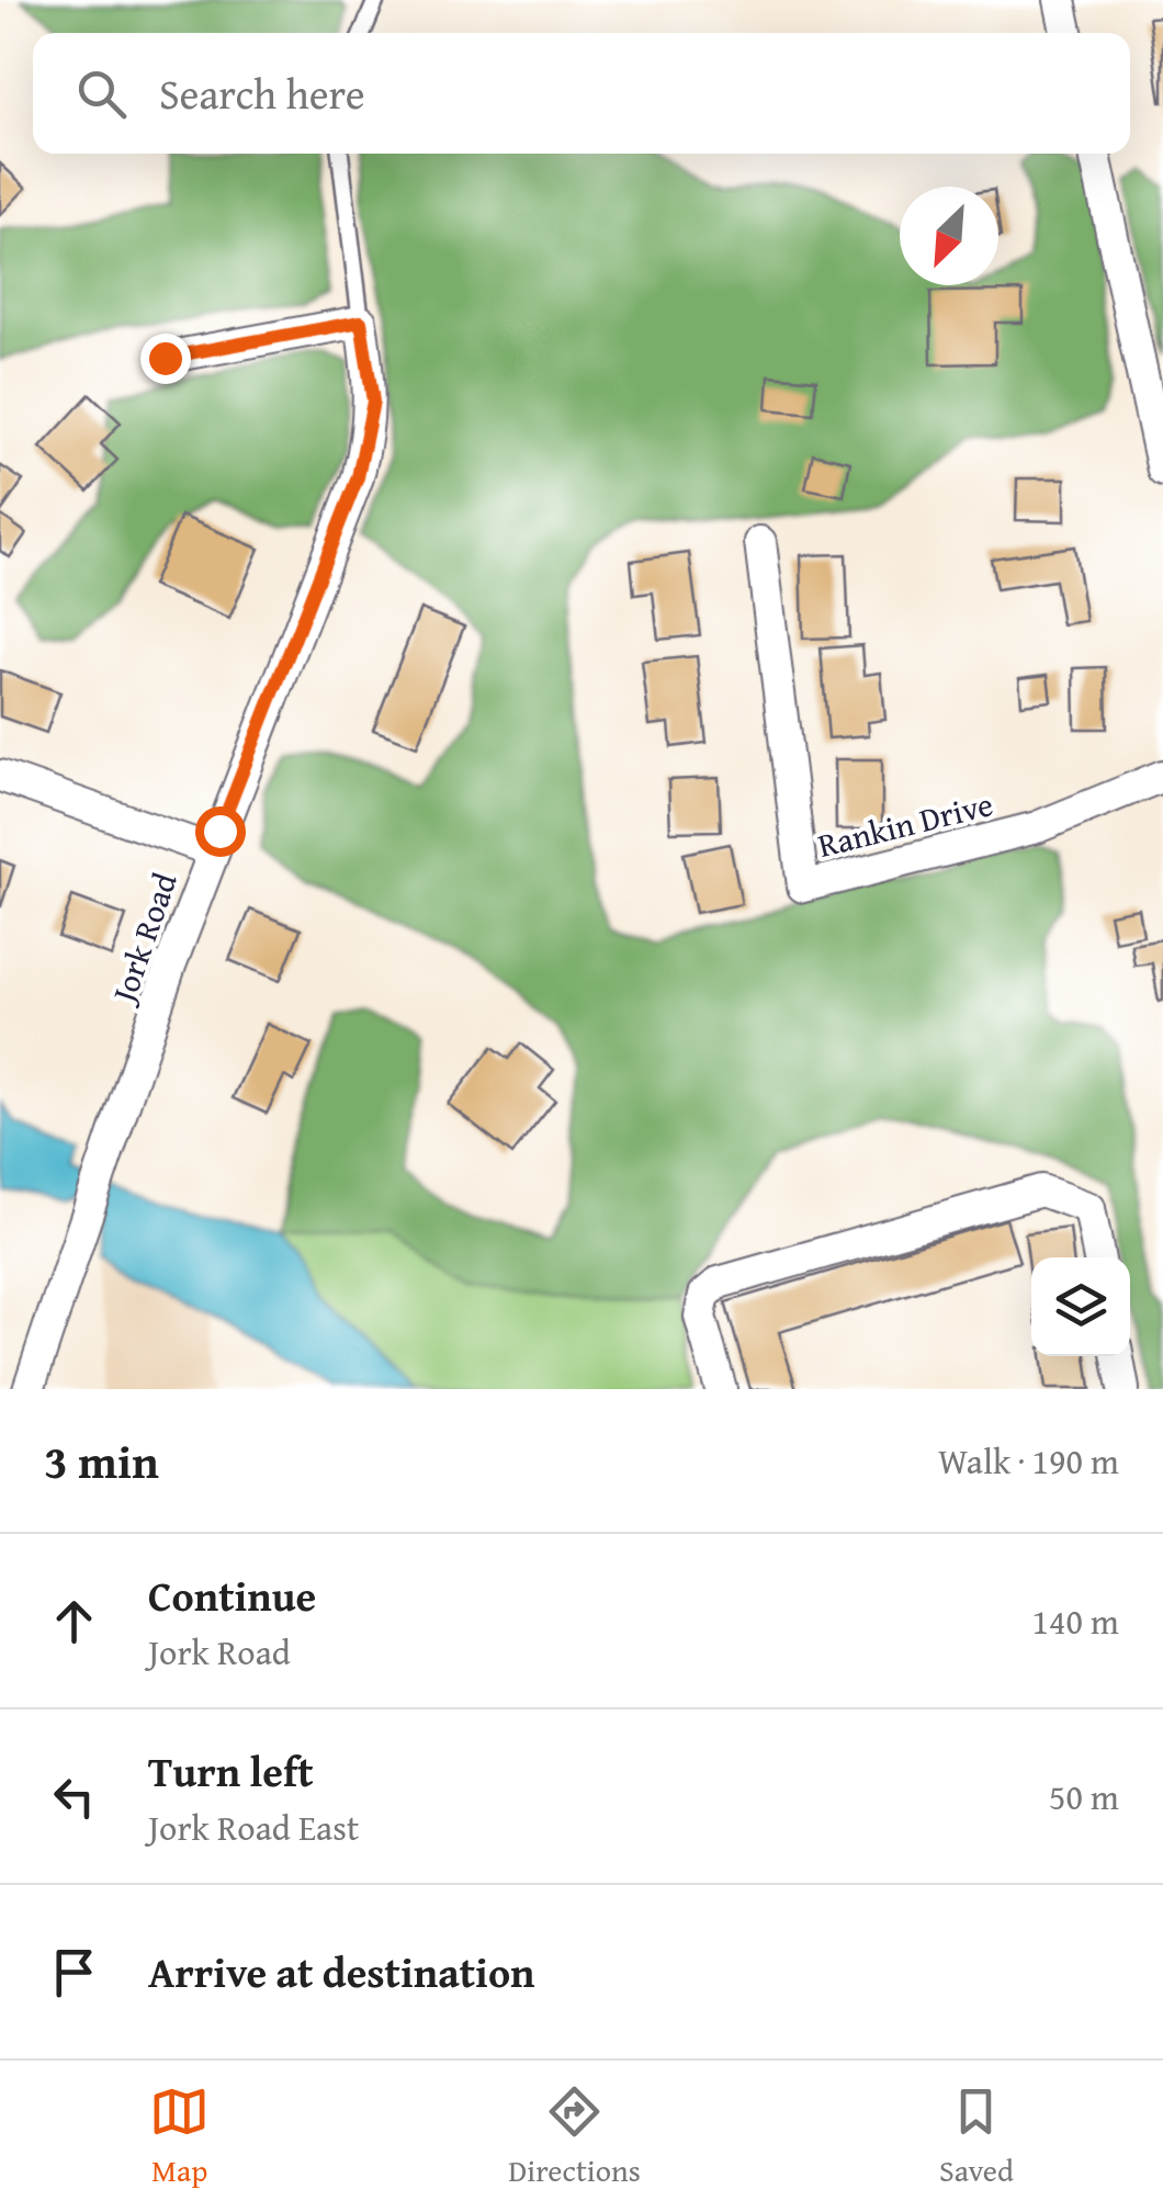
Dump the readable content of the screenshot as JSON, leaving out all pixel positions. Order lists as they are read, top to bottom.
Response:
{
  "streets": {
    "street": ["Rankin Drive", "Jork Road"]
  },
  "north": "bottom left",
  "page": {
    "search": "Search here",
    "heading": ["3 min", "Walk · 190 m"],
    "list": [
      ["Continue", "Jork Road", "140 m"],
      ["Turn left", "Jork Road East", "50 m"],
      "Arrive at destination"
    ],
    "nav": ["Map", "Directions", "Saved"]
  }
}
